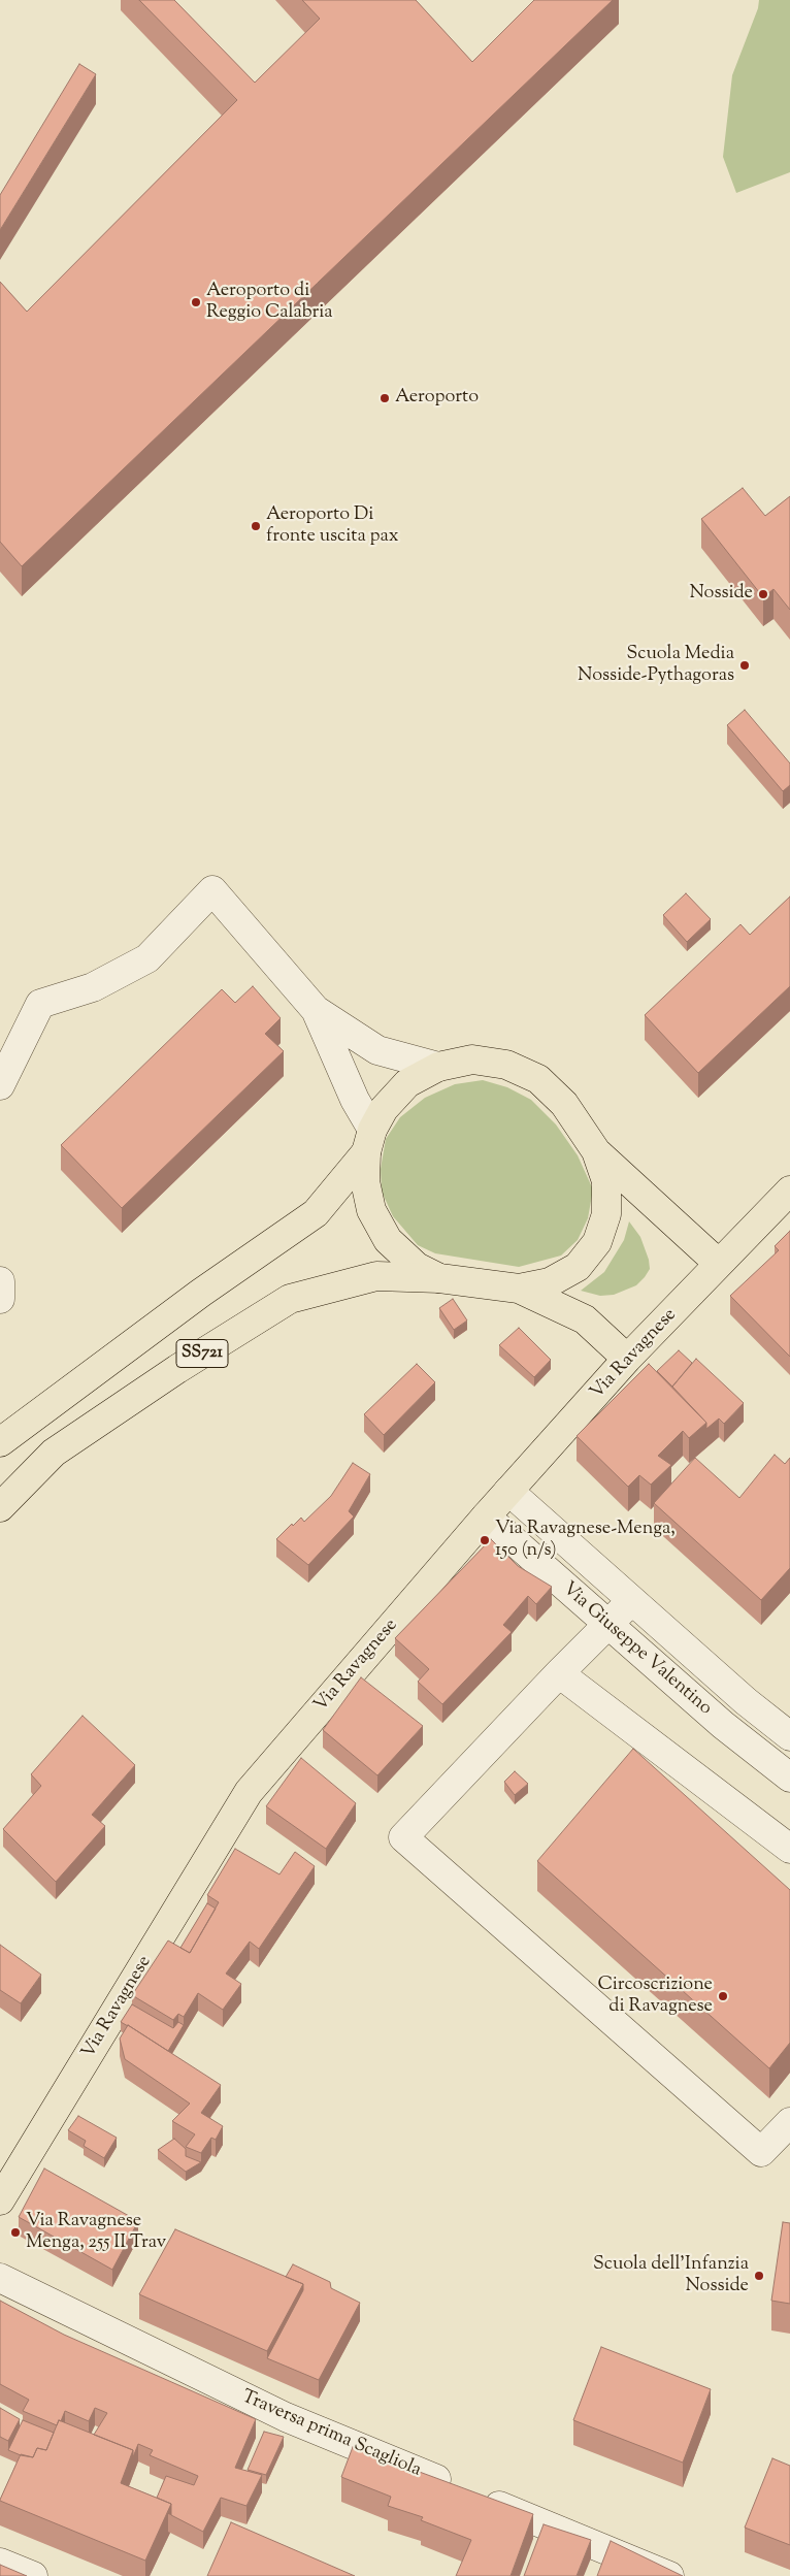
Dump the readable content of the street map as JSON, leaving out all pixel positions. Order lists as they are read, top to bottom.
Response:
{
  "streets": {
    "main road": ["SS721", "Via Ravagnese"],
    "street": ["Via Giuseppe Valentino", "Traversa prima Scagliola"]
  },
  "crossings": [
    ["Via Ravagnese", "Via Giuseppe Valentino"]
  ],
  "places": [
    "Aeroporto di Reggio Calabria",
    "Aeroporto",
    "Aeroporto Di fronte uscita pax",
    "Nosside",
    "Scuola Media Nosside-Pythagoras",
    "Via Ravagnese-Menga, 150 (n/s)",
    "Circoscrizione di Ravagnese",
    "Via Ravagnese Menga, 255 II Trav",
    "Scuola dell'Infanzia Nosside"
  ]
}
